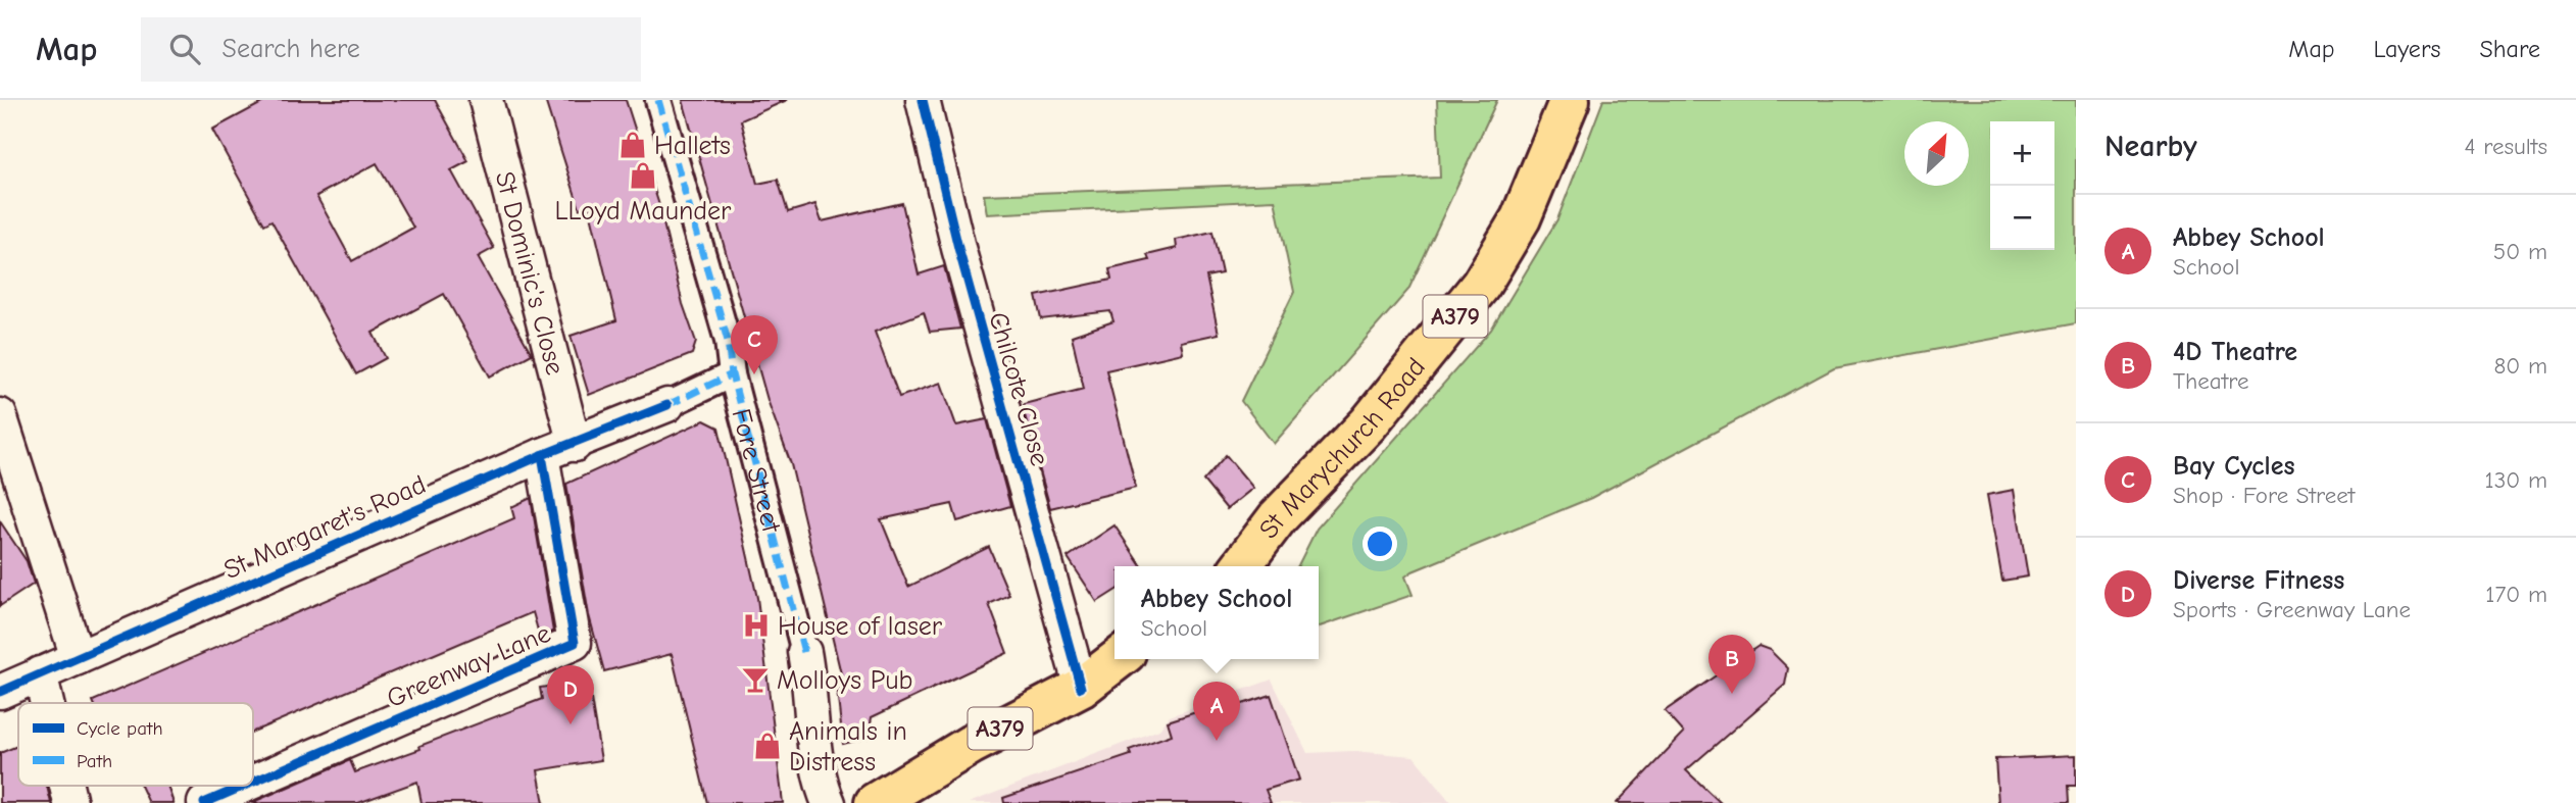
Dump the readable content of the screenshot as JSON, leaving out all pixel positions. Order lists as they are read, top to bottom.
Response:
{
  "streets": {
    "main road": ["A379", "St Marychurch Road"],
    "street": [
      "St Dominic's Close",
      "Chilcote Close",
      "Fore Street",
      "St Margaret's Road",
      "Greenway Lane"
    ]
  },
  "crossings": [
    ["St Dominic's Close", "St Margaret's Road"],
    ["A379", "Chilcote Close"],
    ["St Margaret's Road", "Greenway Lane"]
  ],
  "places": {
    "shop": ["Hallets", "LLoyd Maunder", "Animals in Distress"],
    "hospital": ["House of laser"],
    "bar": ["Molloys Pub"]
  },
  "legend": ["Cycle path", "Path"],
  "north": "top right",
  "page": {
    "header": "Map",
    "search": "Search here",
    "nav": ["Map", "Layers", "Share"],
    "heading": ["Nearby", "4 results"],
    "map_buttons": ["+", "−"],
    "list": [
      {
        "mark": "A",
        "name": "Abbey School",
        "note": "School",
        "value": "50 m"
      },
      {
        "mark": "B",
        "name": "4D Theatre",
        "note": "Theatre",
        "value": "80 m"
      },
      {
        "mark": "C",
        "name": "Bay Cycles",
        "note": "Shop · Fore Street",
        "value": "130 m"
      },
      {
        "mark": "D",
        "name": "Diverse Fitness",
        "note": "Sports · Greenway Lane",
        "value": "170 m"
      }
    ],
    "pins": [
      "C",
      "B",
      "D",
      "A"
    ],
    "popup": ["Abbey School", "School"]
  }
}
